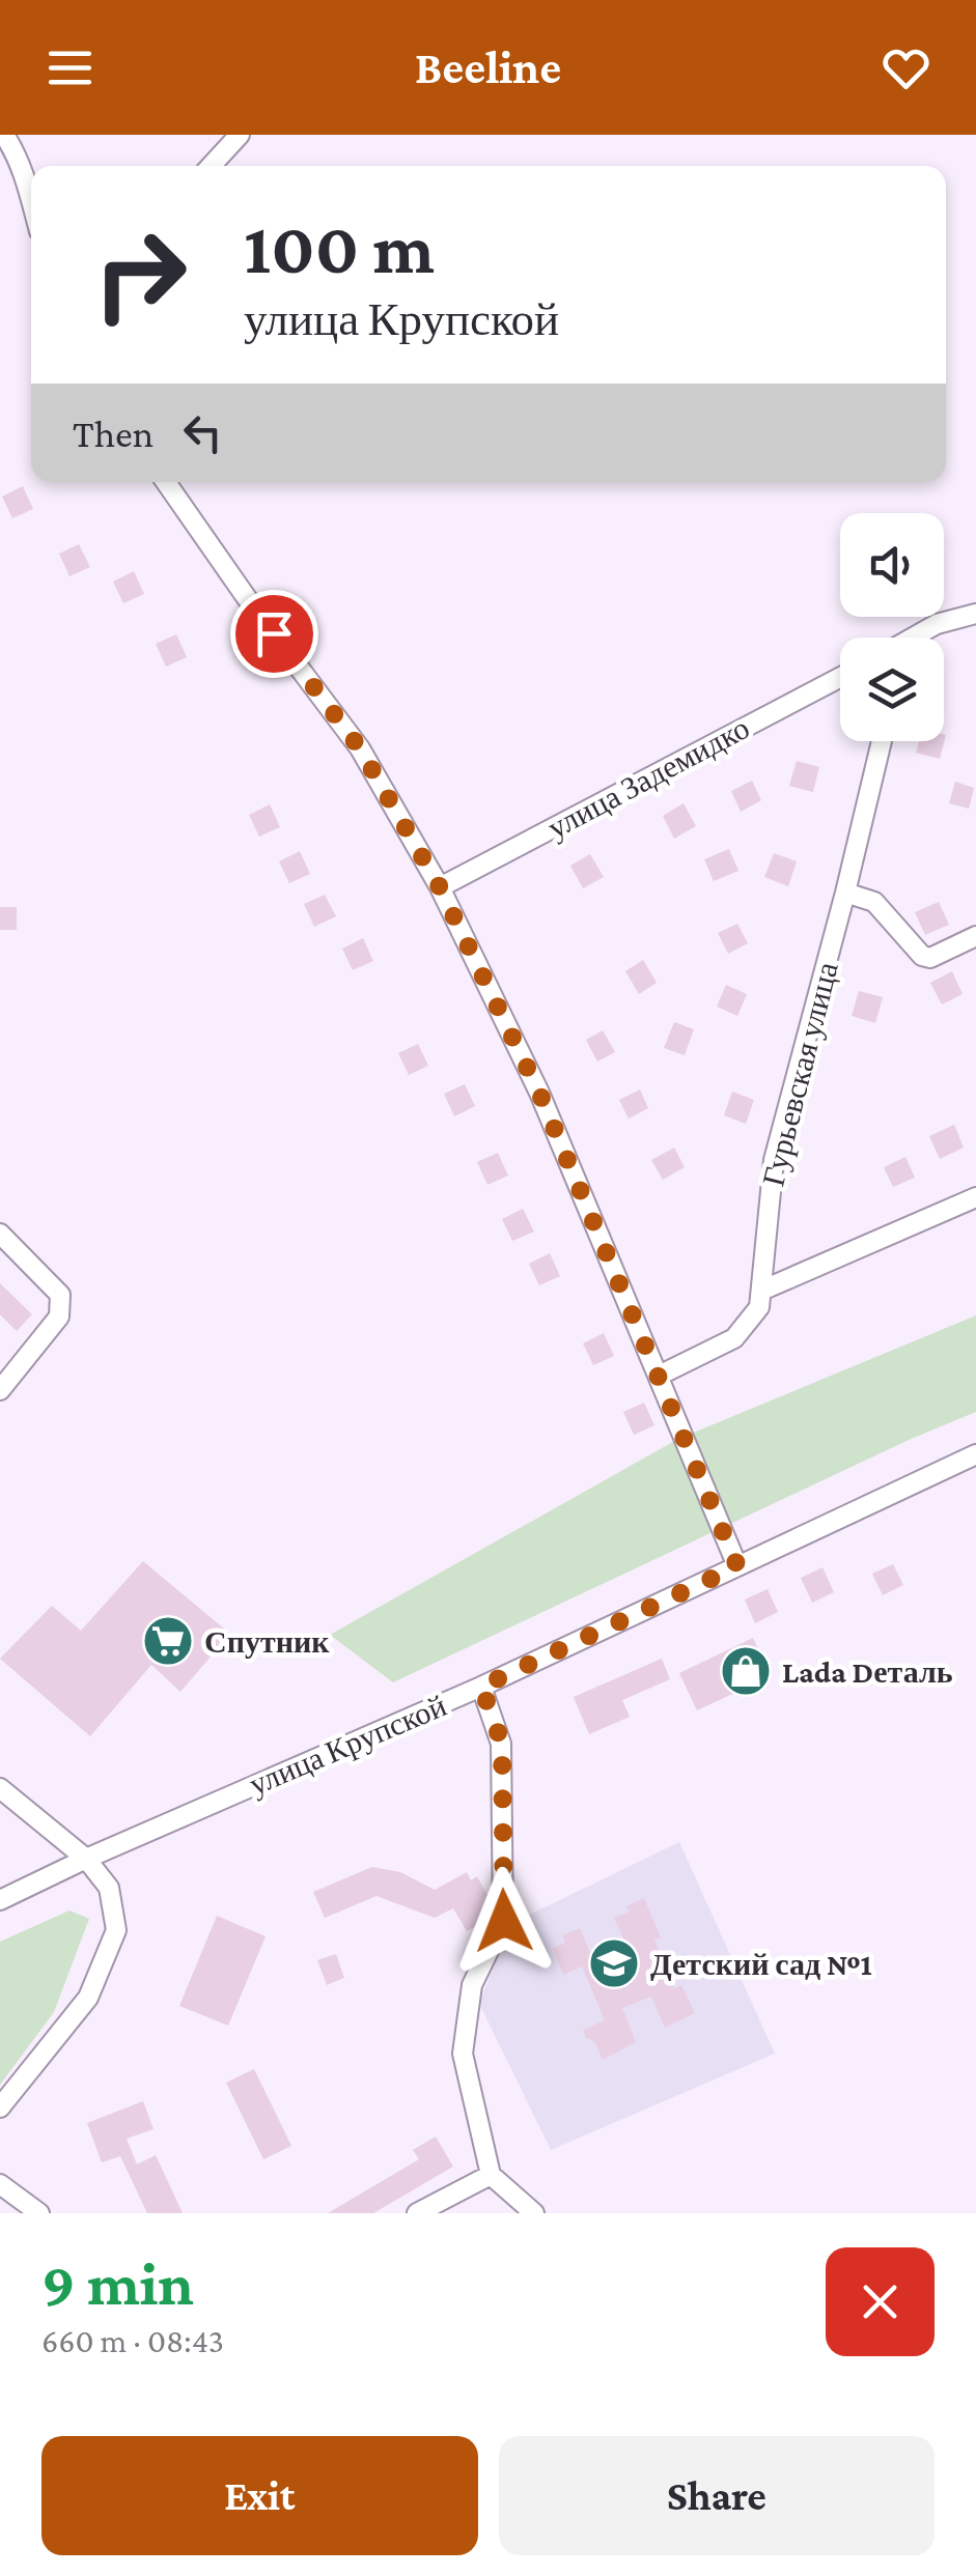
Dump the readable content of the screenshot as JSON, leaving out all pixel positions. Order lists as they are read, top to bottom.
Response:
{
  "streets": {
    "street": ["улица Задемидко", "Гурьевская улица", "улица Крупской"]
  },
  "places": {
    "supermarket": ["Спутник"],
    "shop": ["Lada Dеталь"],
    "school or university": ["Детский сад №1"]
  },
  "page": {
    "header": "Beeline",
    "turn": ["100 m", "улица Крупской"],
    "then": "Then",
    "heading": ["9 min", "660 m · 08:43"],
    "buttons": ["Exit", "Share"]
  }
}
